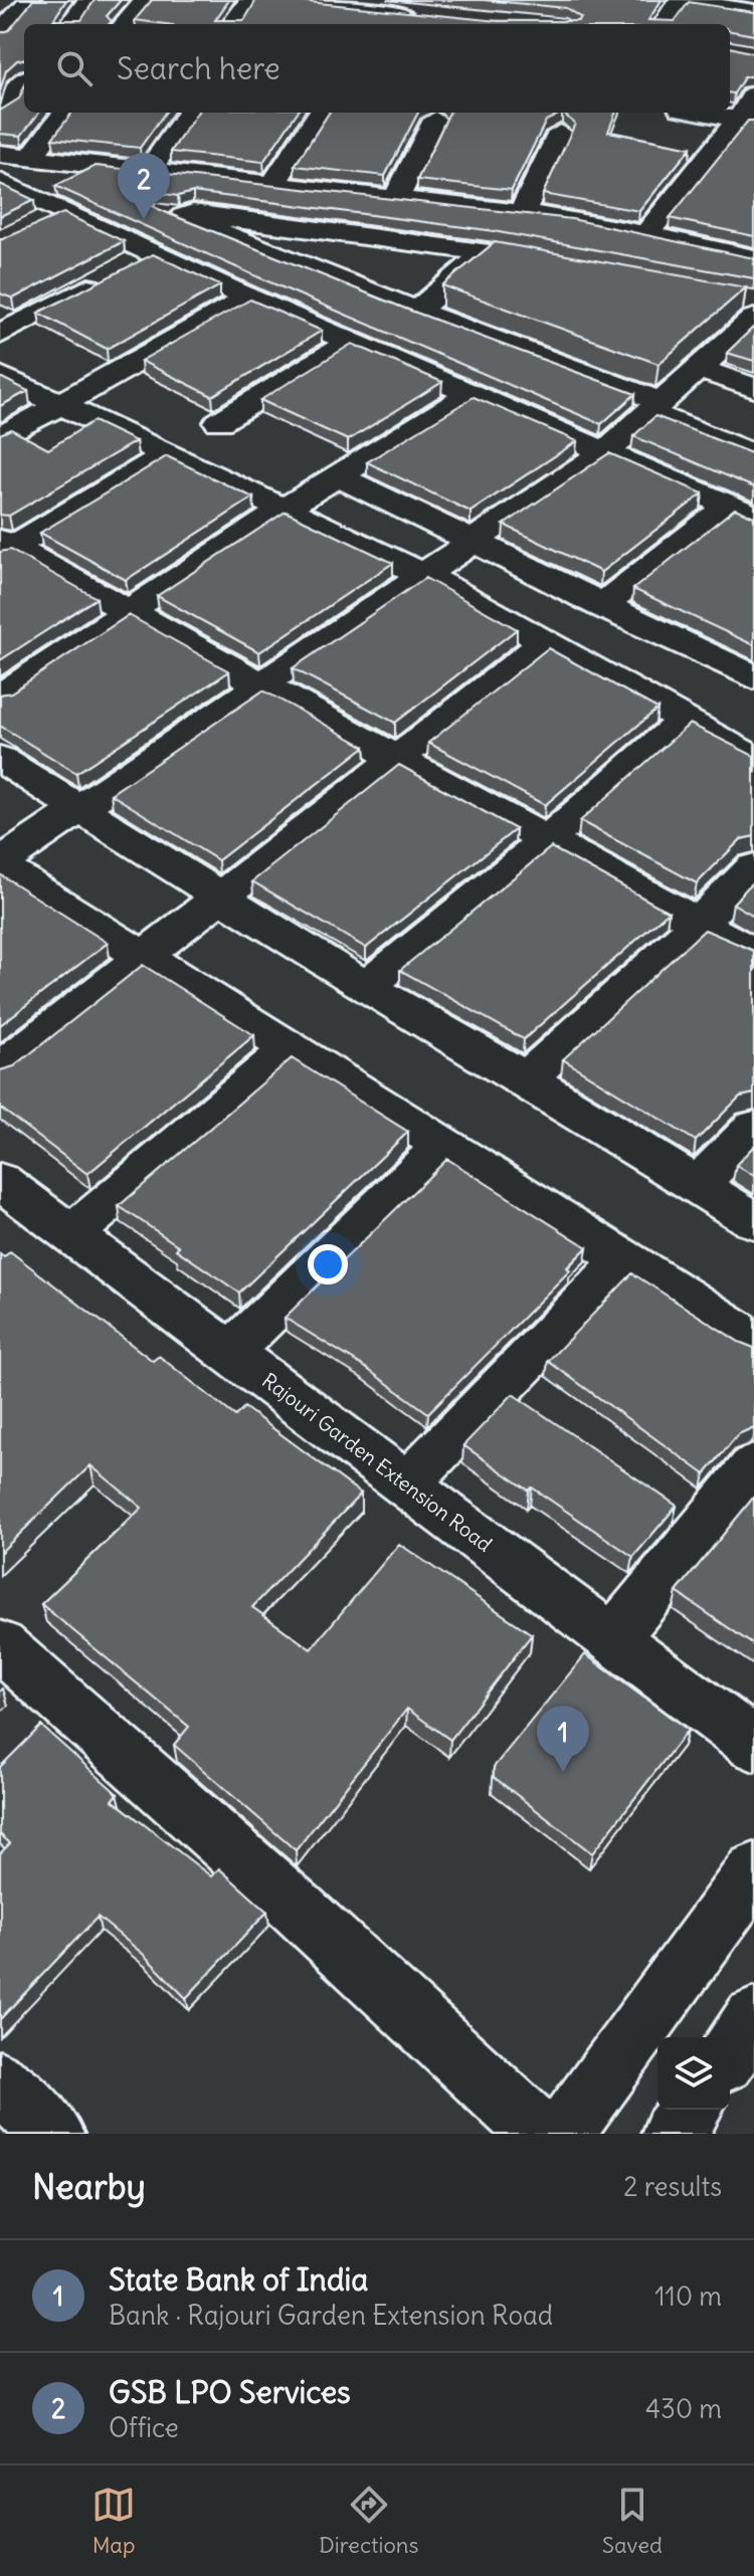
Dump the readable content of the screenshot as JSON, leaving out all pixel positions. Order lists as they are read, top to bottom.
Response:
{
  "streets": {
    "street": ["Rajouri Garden Extension Road"]
  },
  "page": {
    "search": "Search here",
    "pins": ["2", "1"],
    "heading": ["Nearby", "2 results"],
    "list": [
      {
        "mark": "1",
        "name": "State Bank of India",
        "note": "Bank · Rajouri Garden Extension Road",
        "value": "110 m"
      },
      {
        "mark": "2",
        "name": "GSB LPO Services",
        "note": "Office",
        "value": "430 m"
      }
    ],
    "nav": ["Map", "Directions", "Saved"]
  }
}
